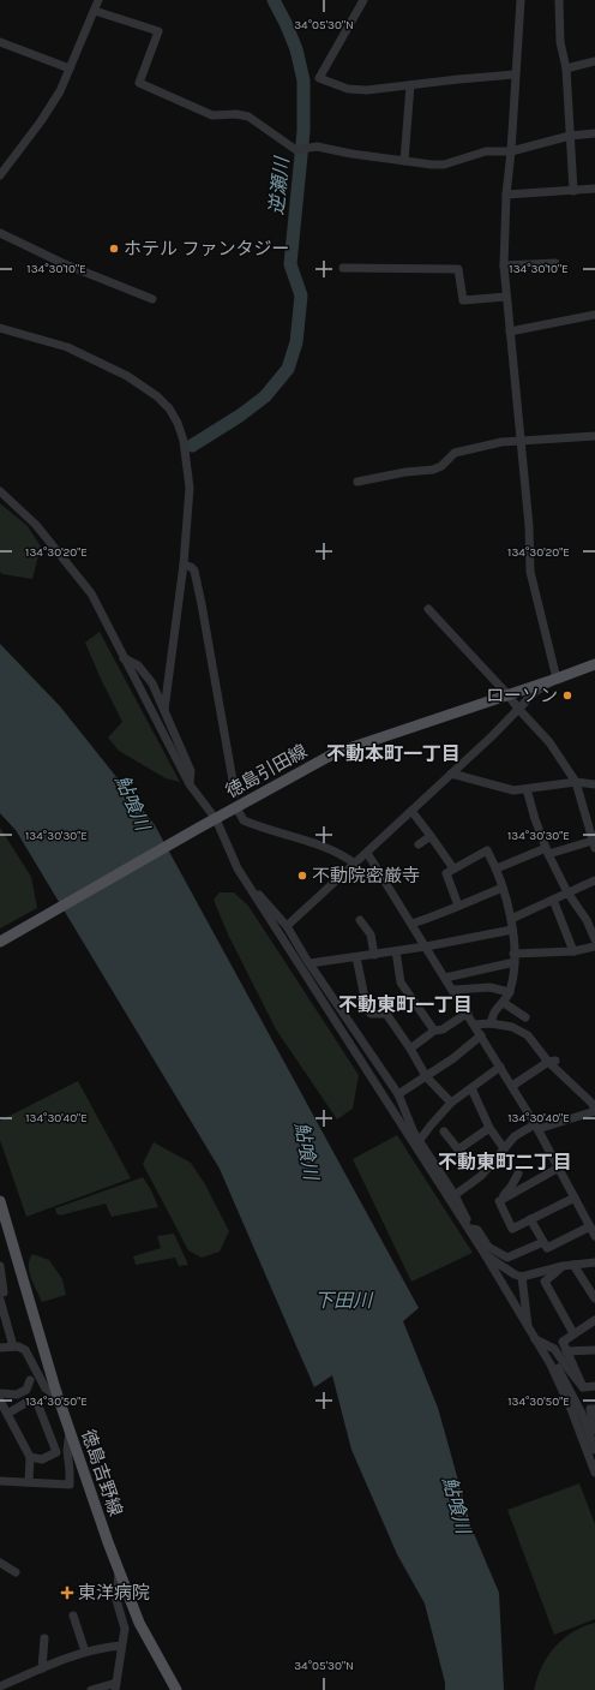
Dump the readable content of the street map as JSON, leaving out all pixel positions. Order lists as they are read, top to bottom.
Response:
{
  "streets": {
    "main road": ["徳島引田線", "徳島吉野線"]
  },
  "districts": ["不動本町一丁目", "不動東町一丁目", "不動東町二丁目"],
  "water": ["逆瀬川", "鮎喰川", "下田川"],
  "places": {
    "other": ["ホテル ファンタジー", "ローソン", "不動院密厳寺"],
    "health": ["東洋病院"]
  },
  "coordinates": [
    "34°05'30\"N",
    "134°30'10\"E",
    "134°30'20\"E",
    "134°30'30\"E",
    "134°30'40\"E",
    "134°30'50\"E"
  ]
}
